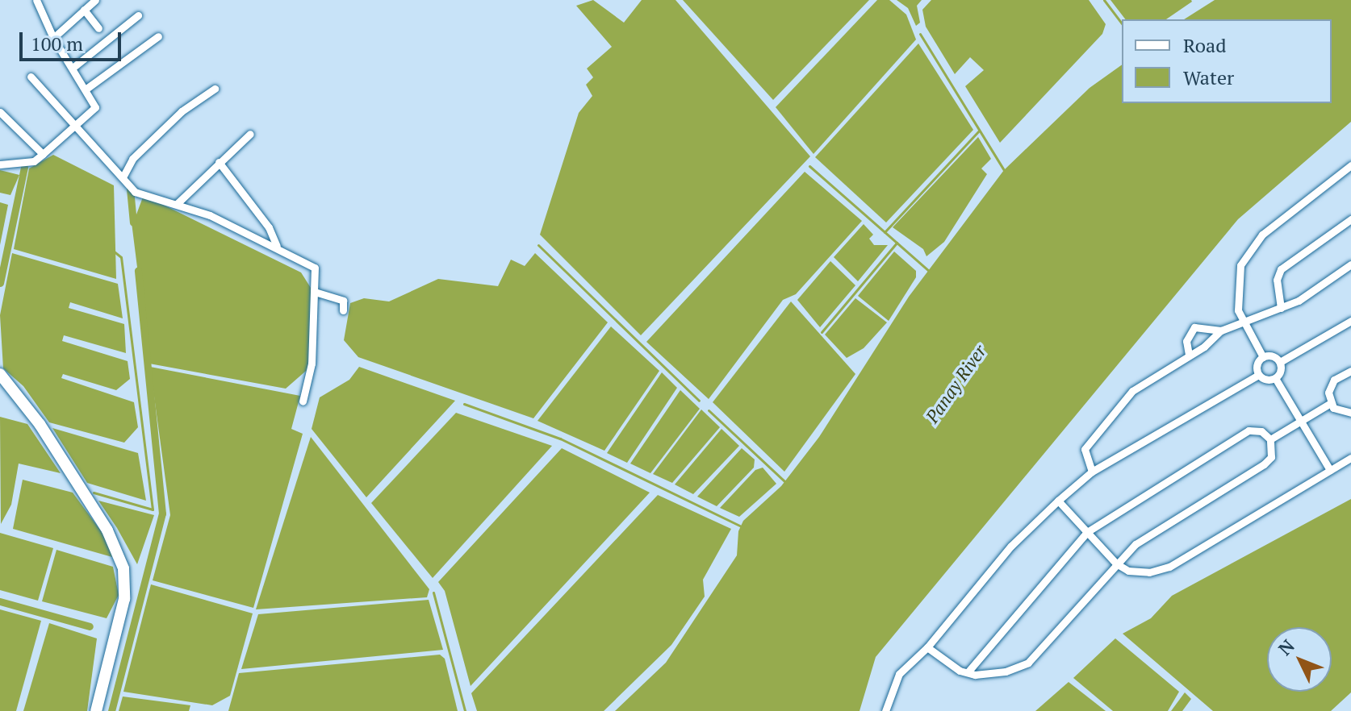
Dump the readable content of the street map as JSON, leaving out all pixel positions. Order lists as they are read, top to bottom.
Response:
{
  "water": ["Panay River"],
  "legend": ["Road", "Water"],
  "scale_bar": "100 m",
  "north": "top left"
}
